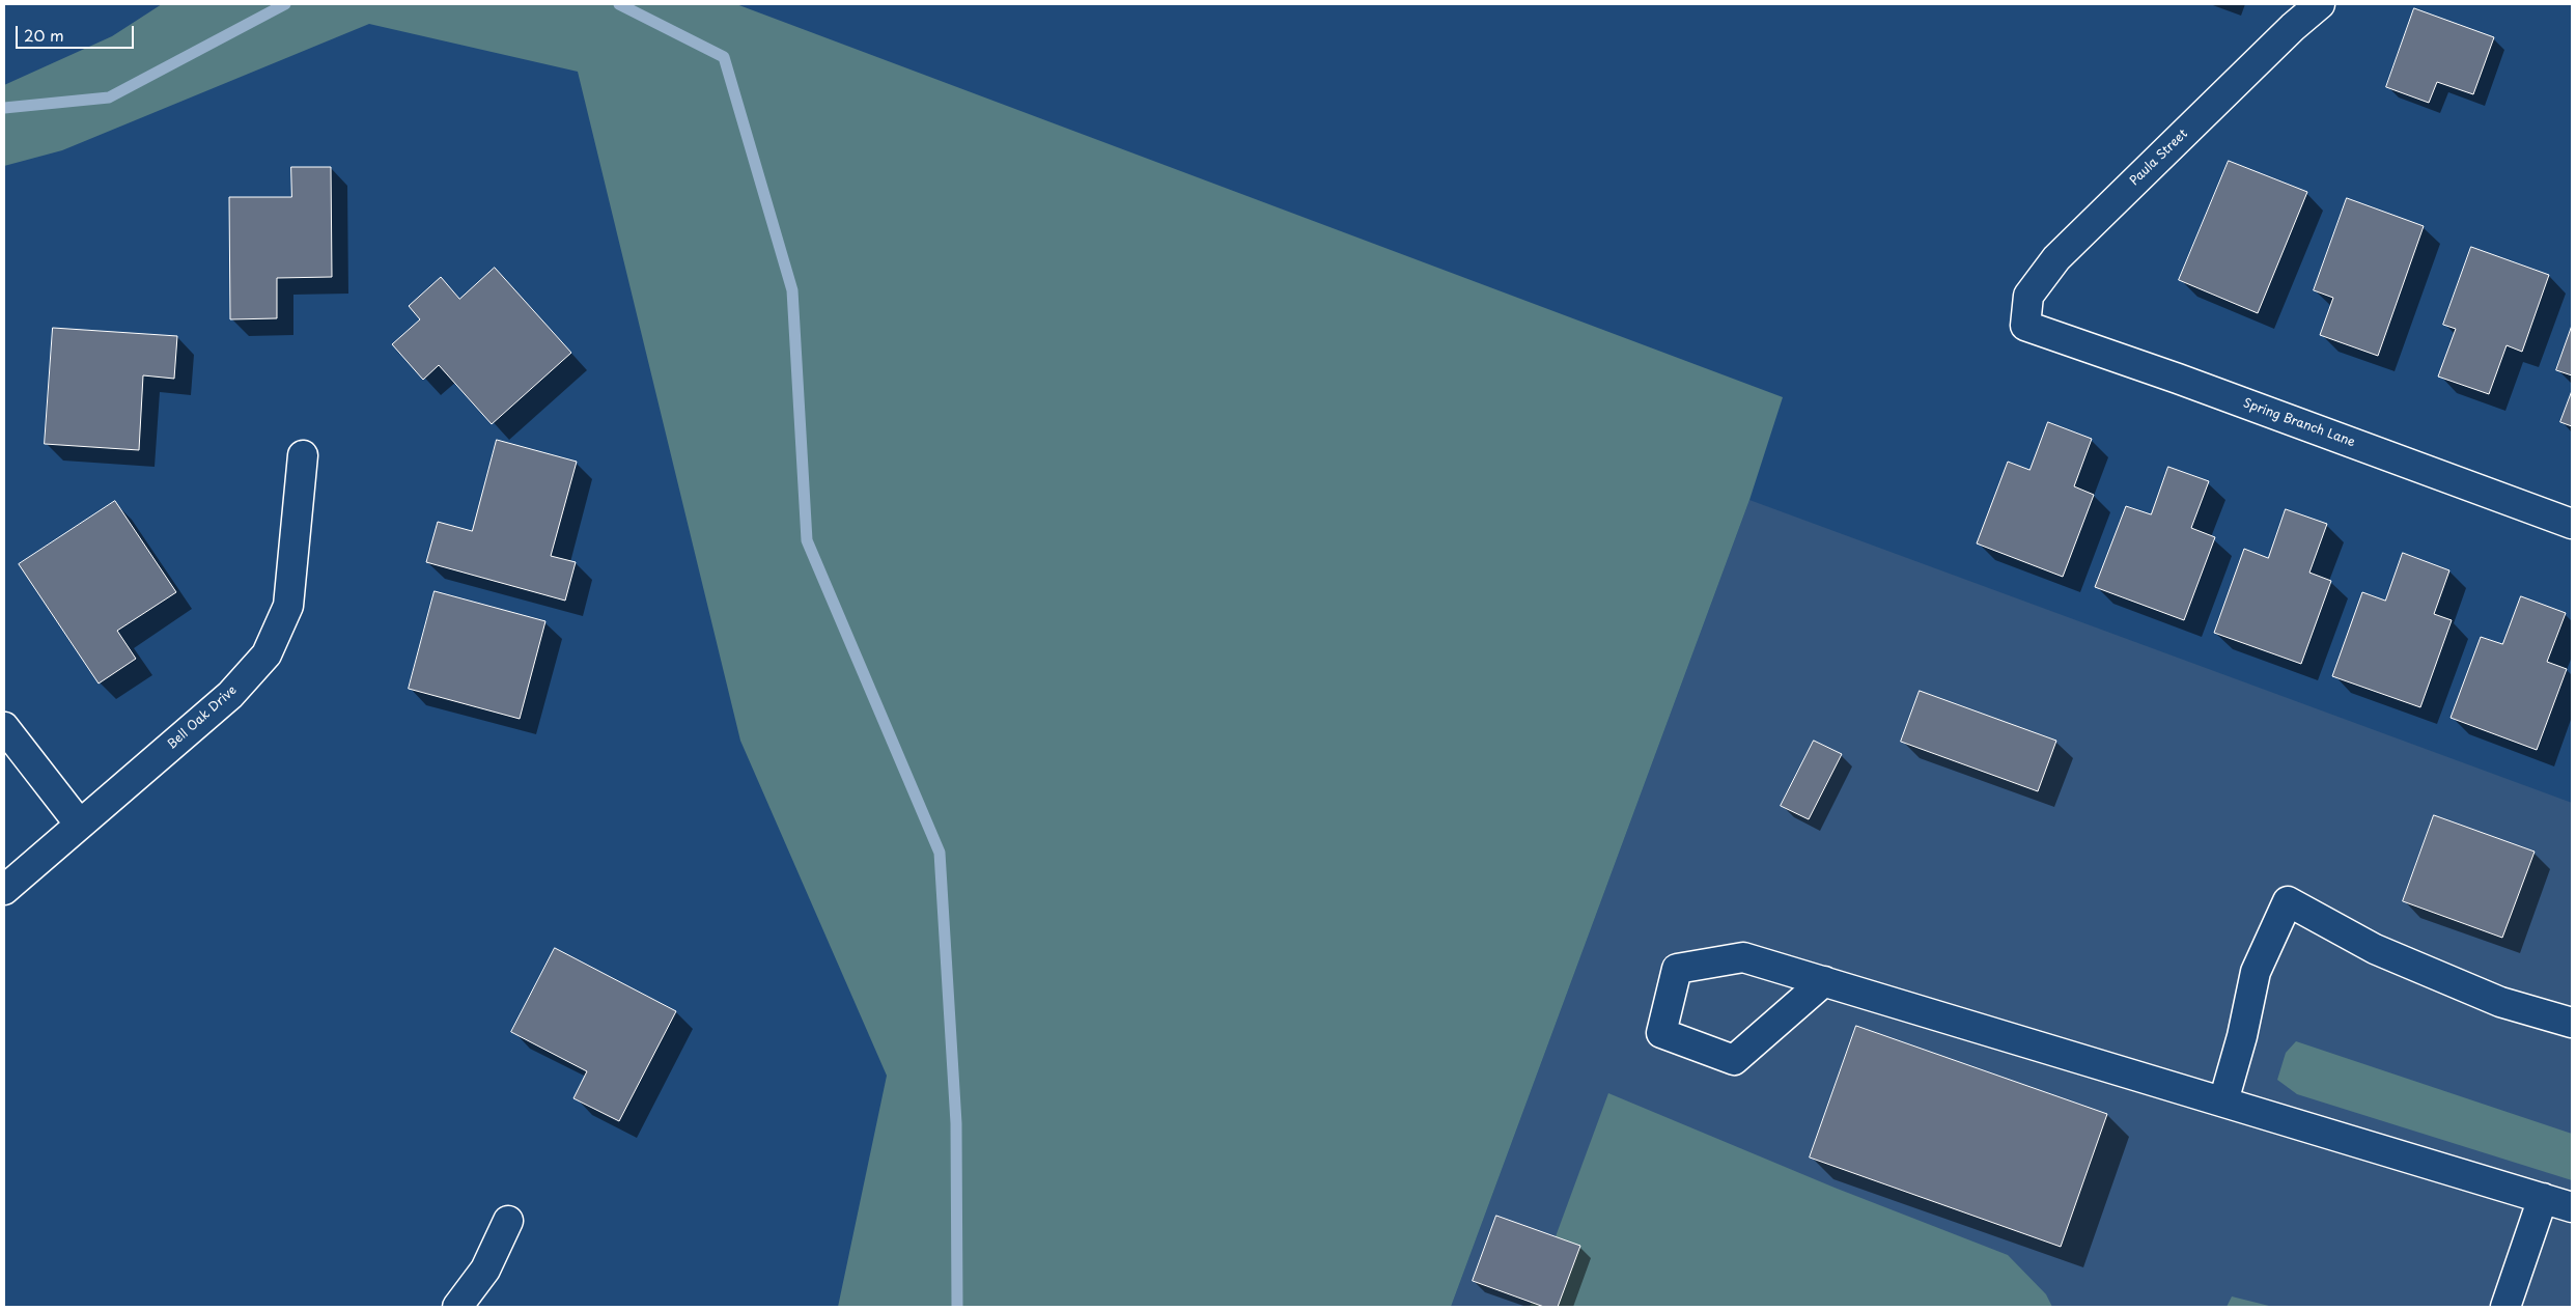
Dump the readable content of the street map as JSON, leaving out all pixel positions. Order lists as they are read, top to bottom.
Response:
{
  "streets": {
    "street": ["Paula Street", "Spring Branch Lane", "Bell Oak Drive"]
  },
  "crossings": [
    ["Paula Street", "Spring Branch Lane"]
  ],
  "scale_bar": "20 m"
}
